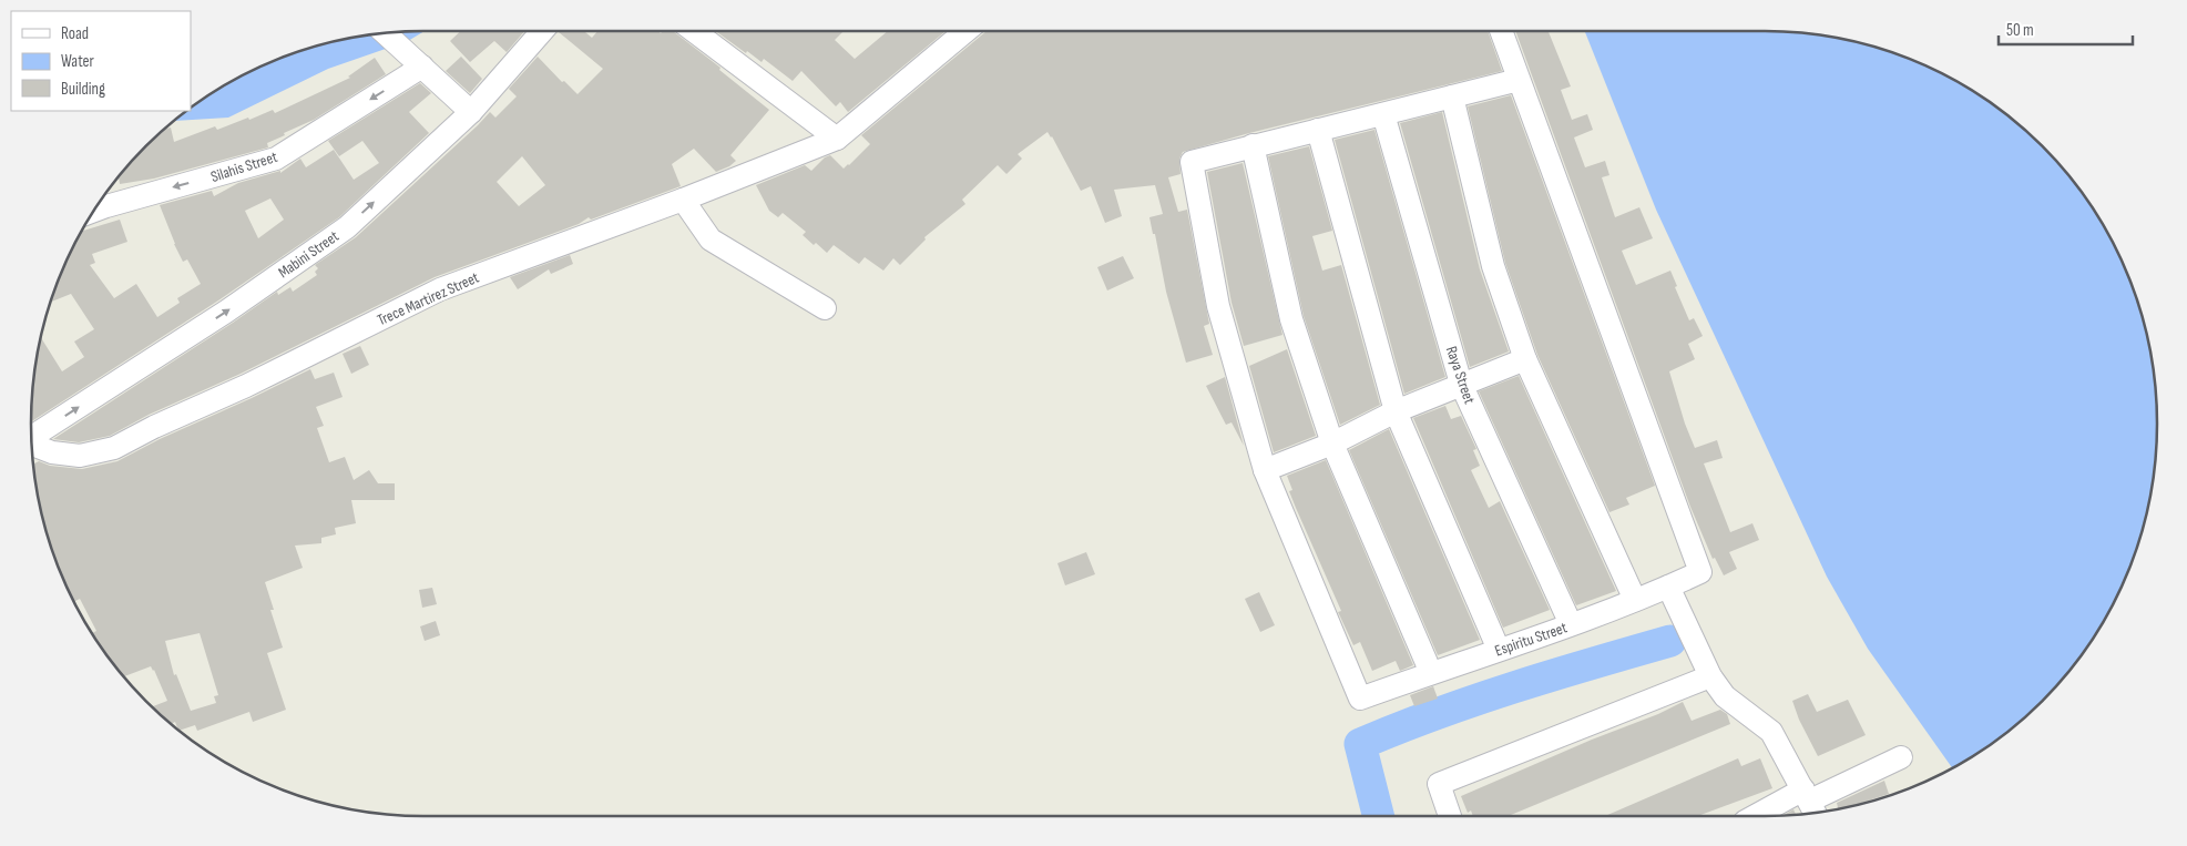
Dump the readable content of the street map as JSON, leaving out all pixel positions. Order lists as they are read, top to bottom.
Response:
{
  "streets": {
    "street": [
      "Silahis Street",
      "Mabini Street",
      "Trece Martirez Street",
      "Raya Street",
      "Espiritu Street"
    ]
  },
  "crossings": [
    ["Raya Street", "Espiritu Street"]
  ],
  "one_way": ["Silahis Street", "Mabini Street"],
  "legend": ["Road", "Water", "Building"],
  "scale_bar": "50 m"
}
